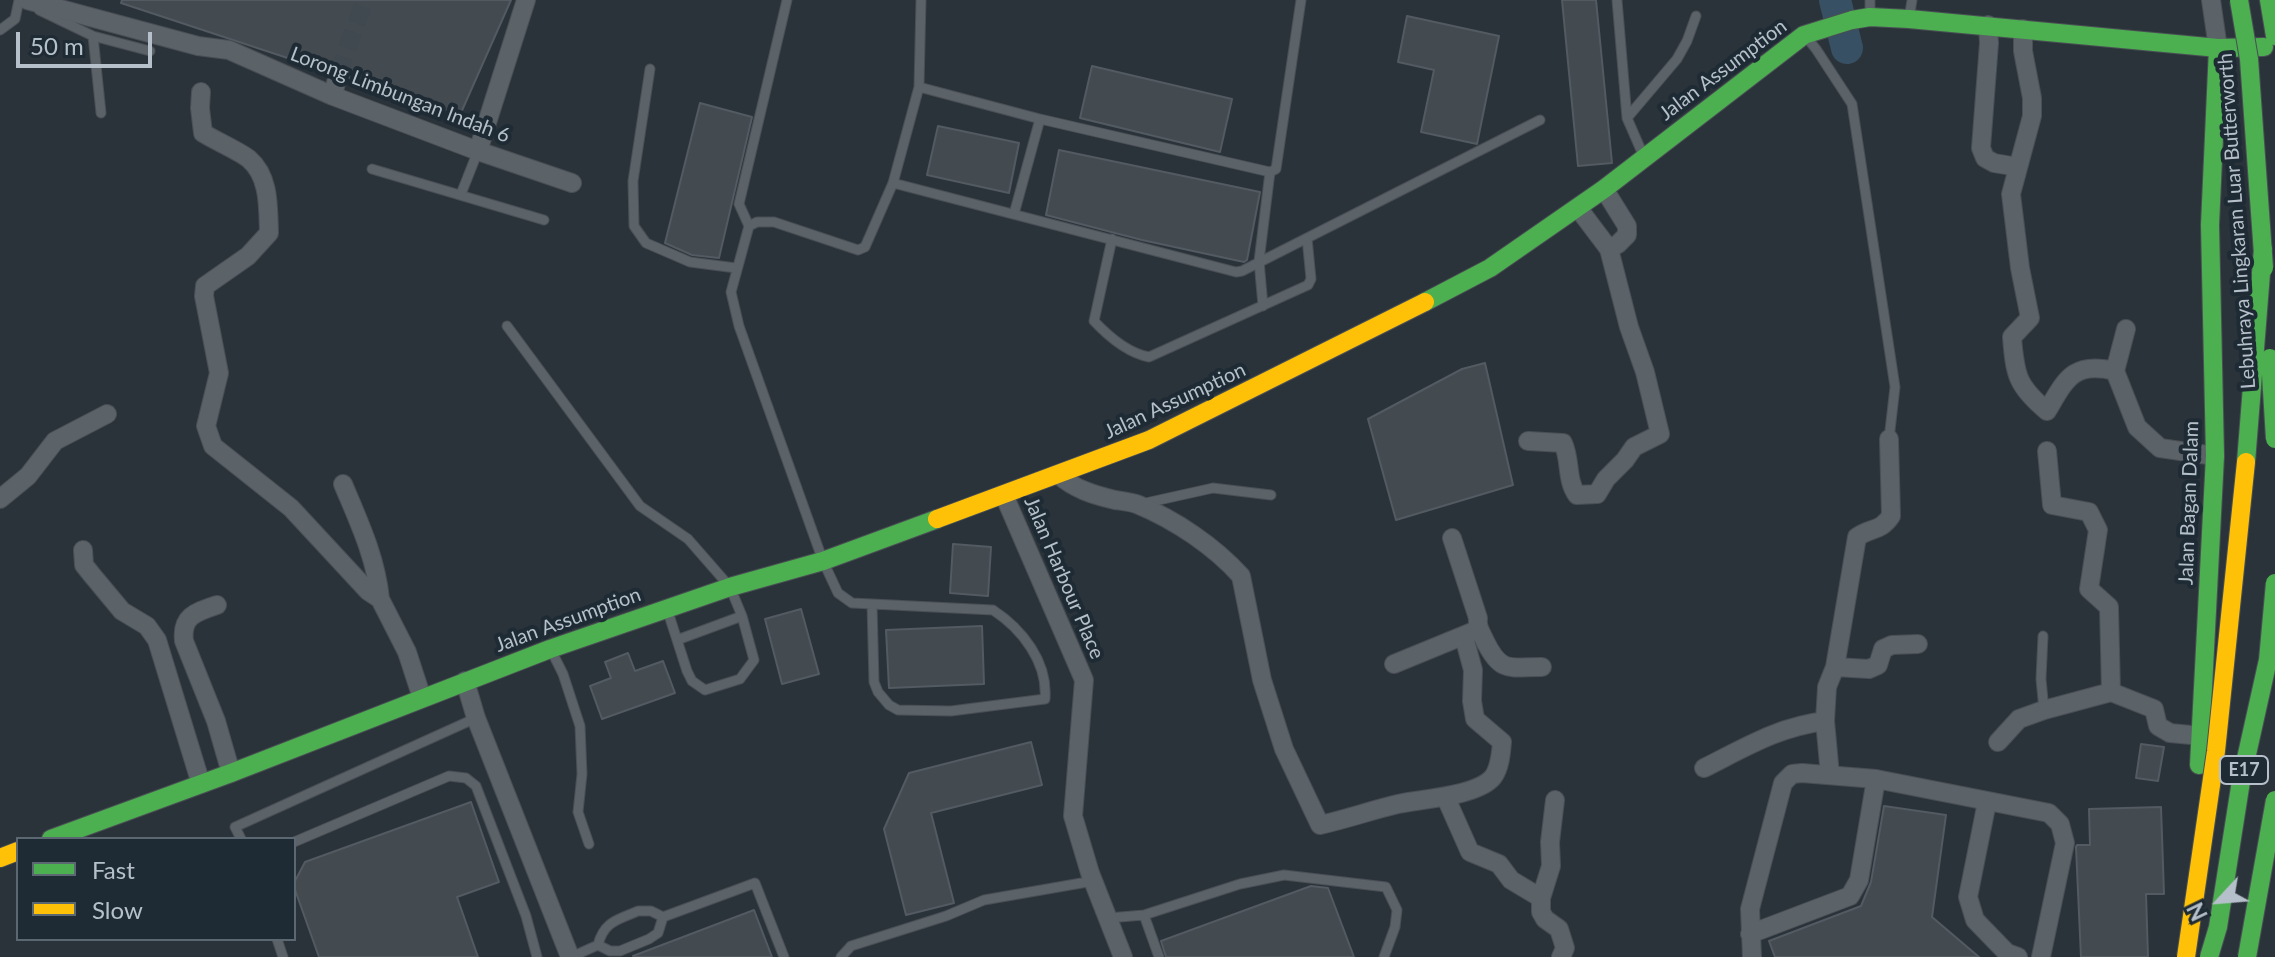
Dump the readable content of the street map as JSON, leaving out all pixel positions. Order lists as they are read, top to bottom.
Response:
{
  "streets": {
    "main road": [
      "Jalan Assumption",
      "Lebuhraya Lingkaran Luar Butterworth",
      "Jalan Bagan Dalam",
      "E17"
    ],
    "street": ["Lorong Limbungan Indah 6", "Jalan Harbour Place"]
  },
  "crossings": [
    ["Jalan Assumption", "Jalan Bagan Dalam"],
    ["Jalan Assumption", "Jalan Harbour Place"]
  ],
  "legend": ["Fast", "Slow"],
  "scale_bar": "50 m",
  "north": "bottom left"
}
